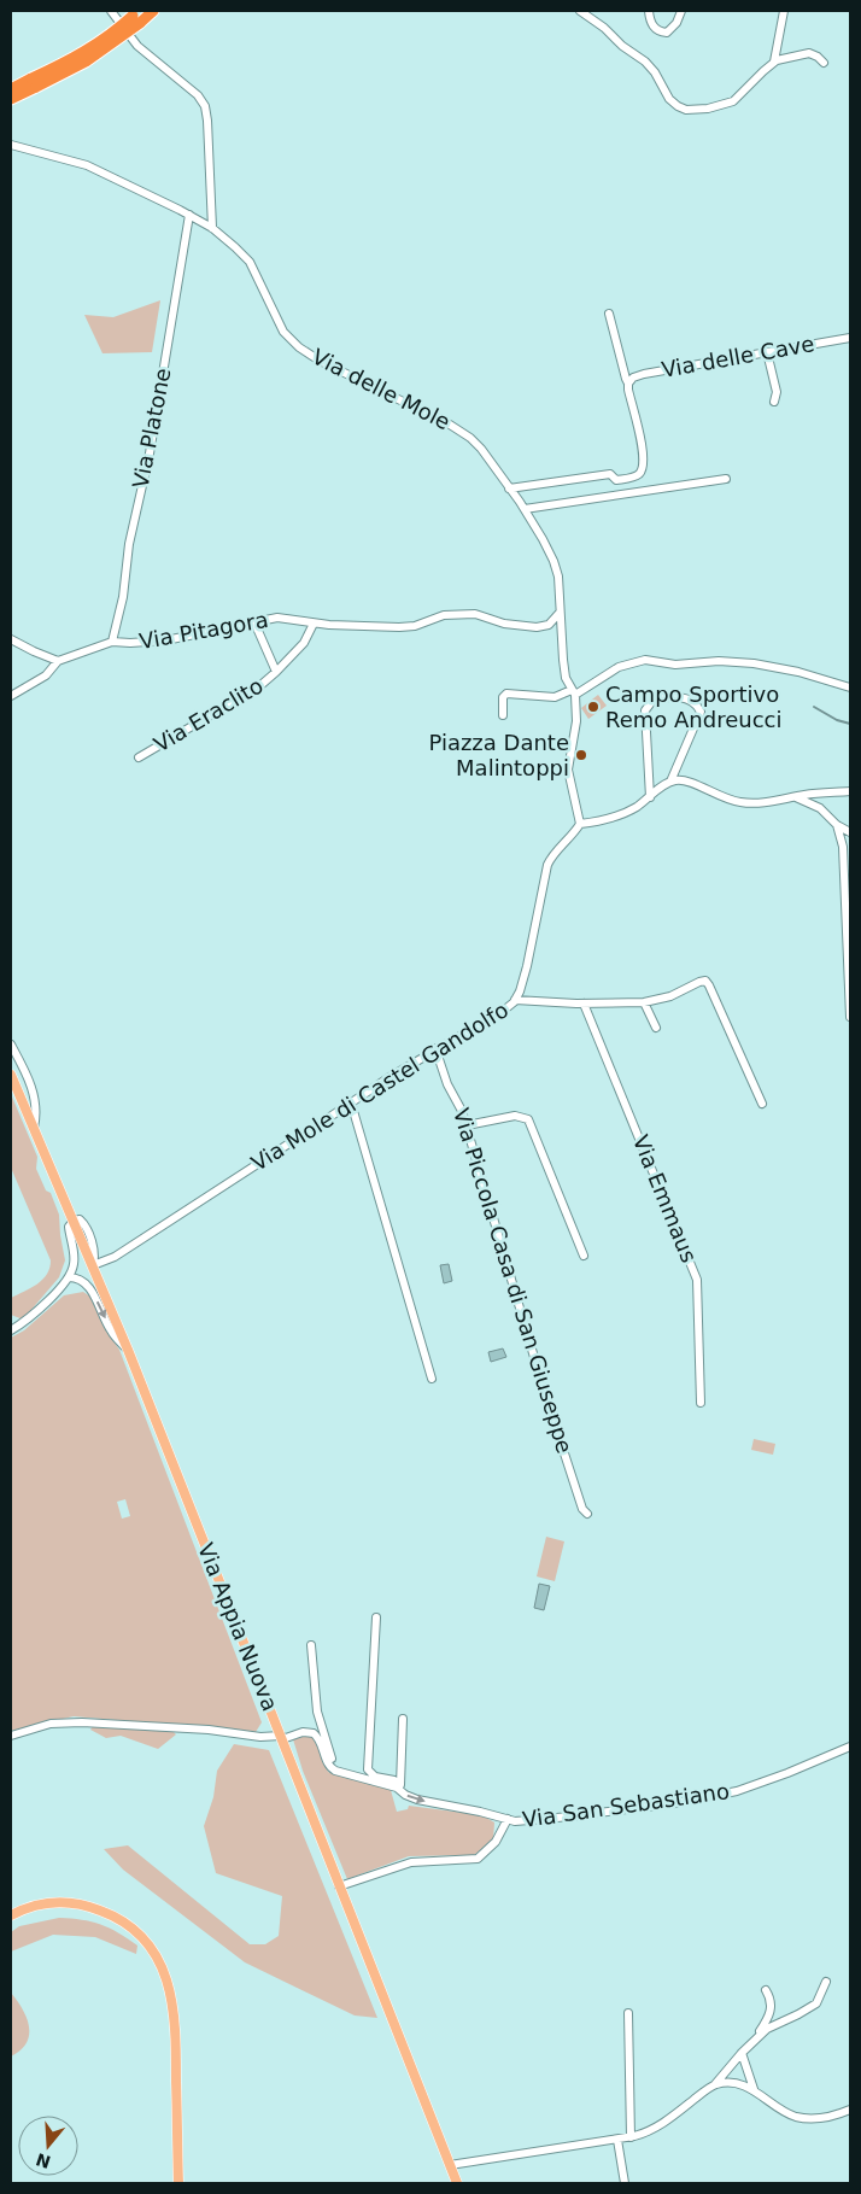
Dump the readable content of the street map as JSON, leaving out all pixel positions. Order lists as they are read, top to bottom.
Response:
{
  "streets": {
    "main road": ["Via Appia Nuova"],
    "street": [
      "Via delle Cave",
      "Via delle Mole",
      "Via Platone",
      "Via Pitagora",
      "Via Eraclito",
      "Via Mole di Castel Gandolfo",
      "Via Emmaus",
      "Via Piccola Casa di San Giuseppe",
      "Via San Sebastiano"
    ]
  },
  "crossings": [
    ["Via delle Mole", "Via Platone"],
    ["Via delle Mole", "Via Pitagora"],
    ["Via Platone", "Via Pitagora"],
    ["Via Pitagora", "Via Eraclito"],
    ["Via Mole di Castel Gandolfo", "Via Piccola Casa di San Giuseppe"],
    ["Via Mole di Castel Gandolfo", "Via Appia Nuova"]
  ],
  "places": ["Campo Sportivo Remo Andreucci", "Piazza Dante Malintoppi"],
  "north": "bottom"
}
